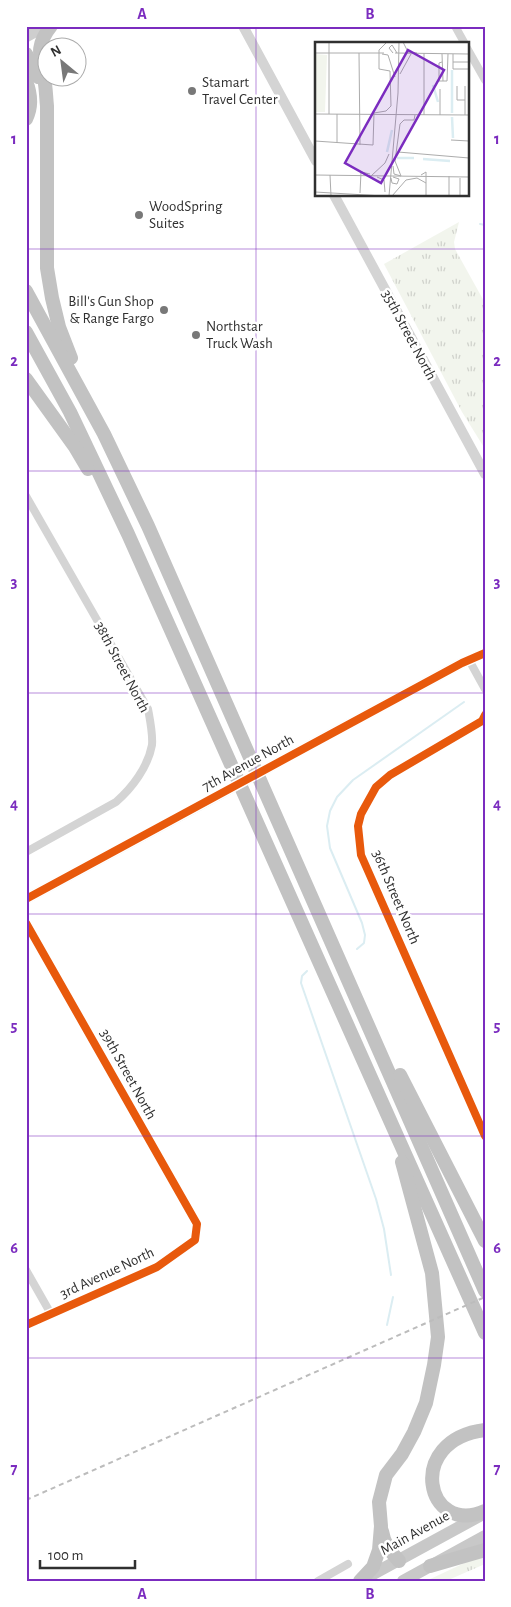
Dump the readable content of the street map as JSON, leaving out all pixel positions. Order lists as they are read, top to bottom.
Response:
{
  "streets": {
    "main road": ["Main Avenue"],
    "street": [
      "35th Street North",
      "38th Street North",
      "7th Avenue North",
      "36th Street North",
      "39th Street North",
      "3rd Avenue North"
    ]
  },
  "crossings": [
    ["39th Street North", "3rd Avenue North"]
  ],
  "places": [
    "Stamart Travel Center",
    "WoodSpring Suites",
    "Bill's Gun Shop & Range Fargo",
    "Northstar Truck Wash"
  ],
  "scale_bar": "100 m",
  "north": "top left",
  "grid": {
    "columns": ["A", "B"],
    "rows": [
      "1",
      "2",
      "3",
      "4",
      "5",
      "6",
      "7"
    ]
  }
}
